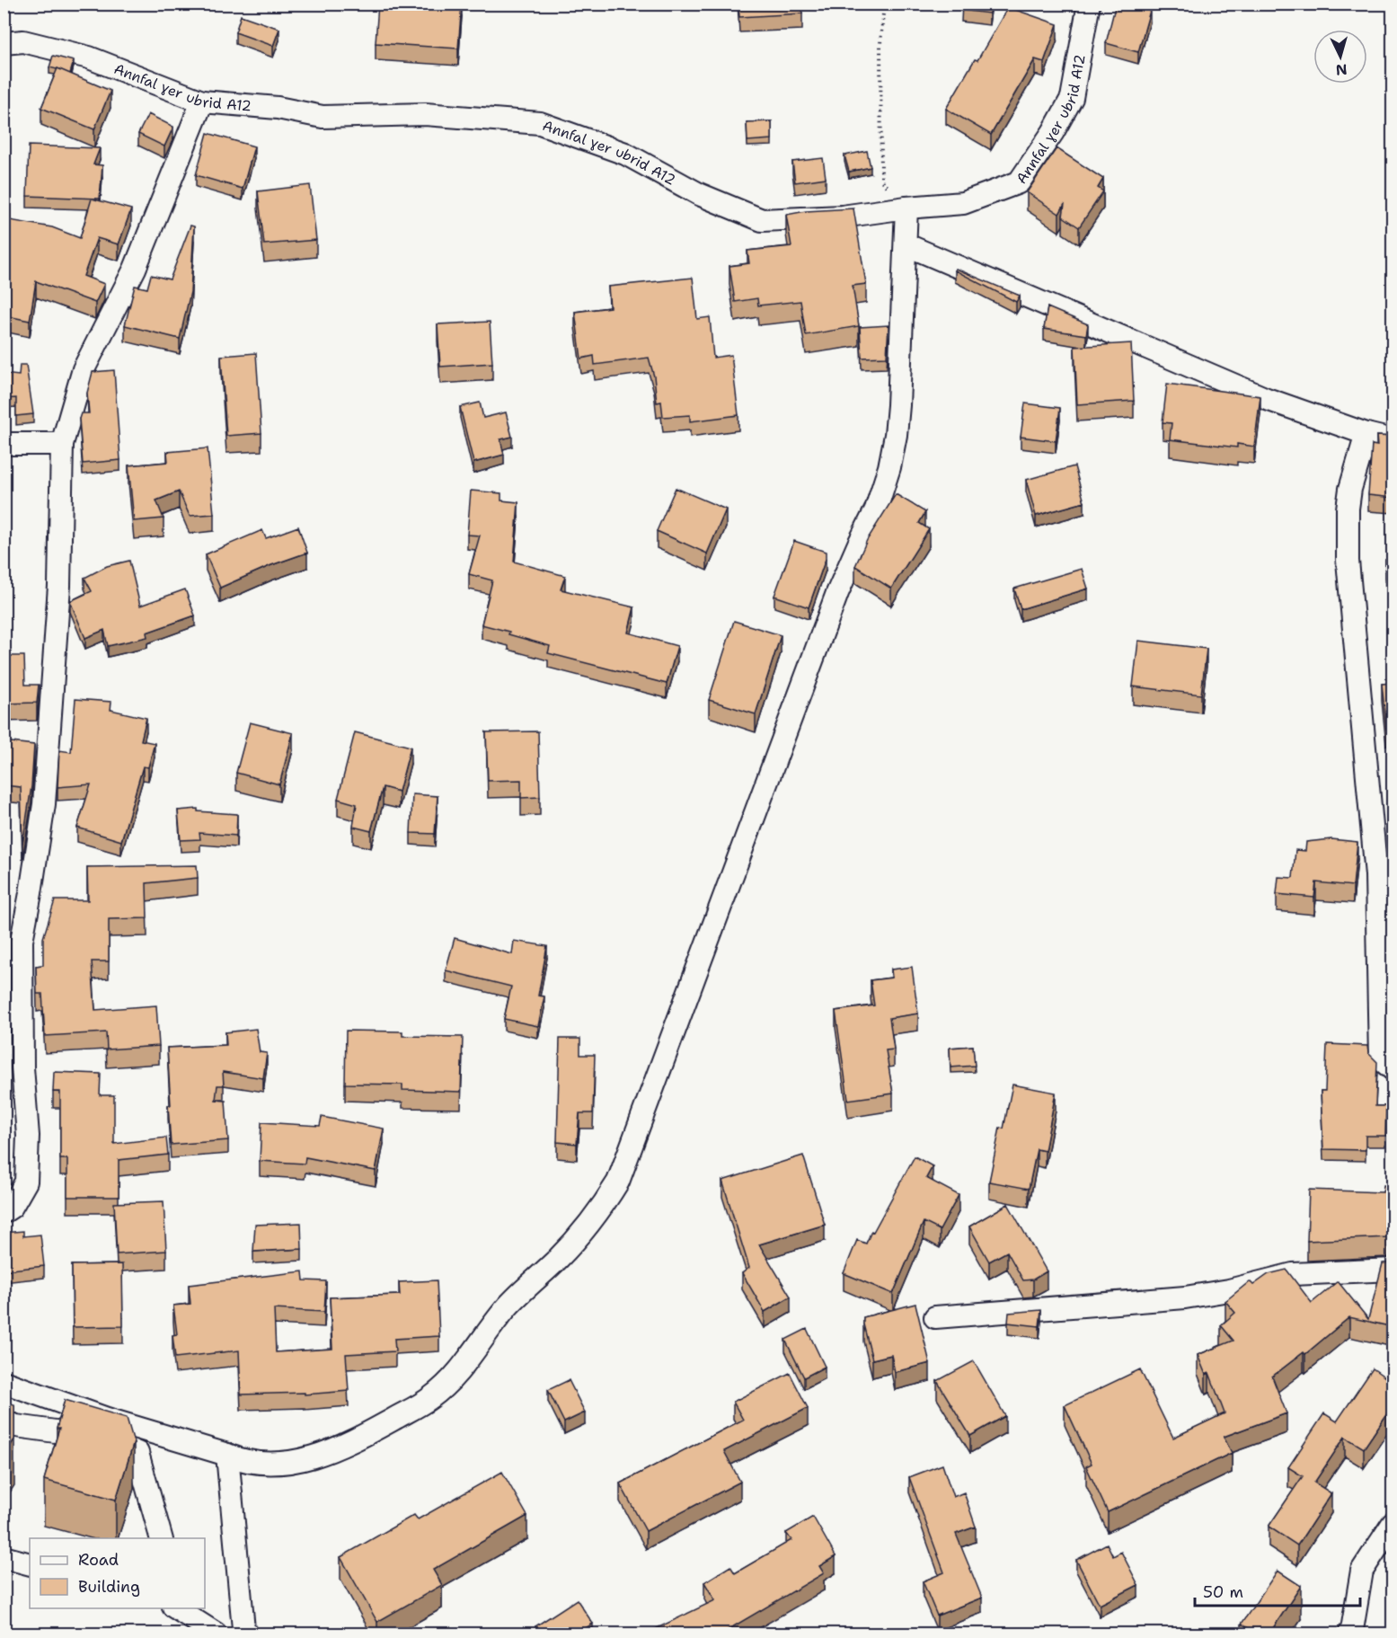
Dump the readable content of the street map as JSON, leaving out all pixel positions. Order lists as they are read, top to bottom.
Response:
{
  "streets": {
    "street": ["Annfal ɣer ubrid A12"]
  },
  "legend": ["Road", "Building"],
  "scale_bar": "50 m",
  "north": "bottom"
}
